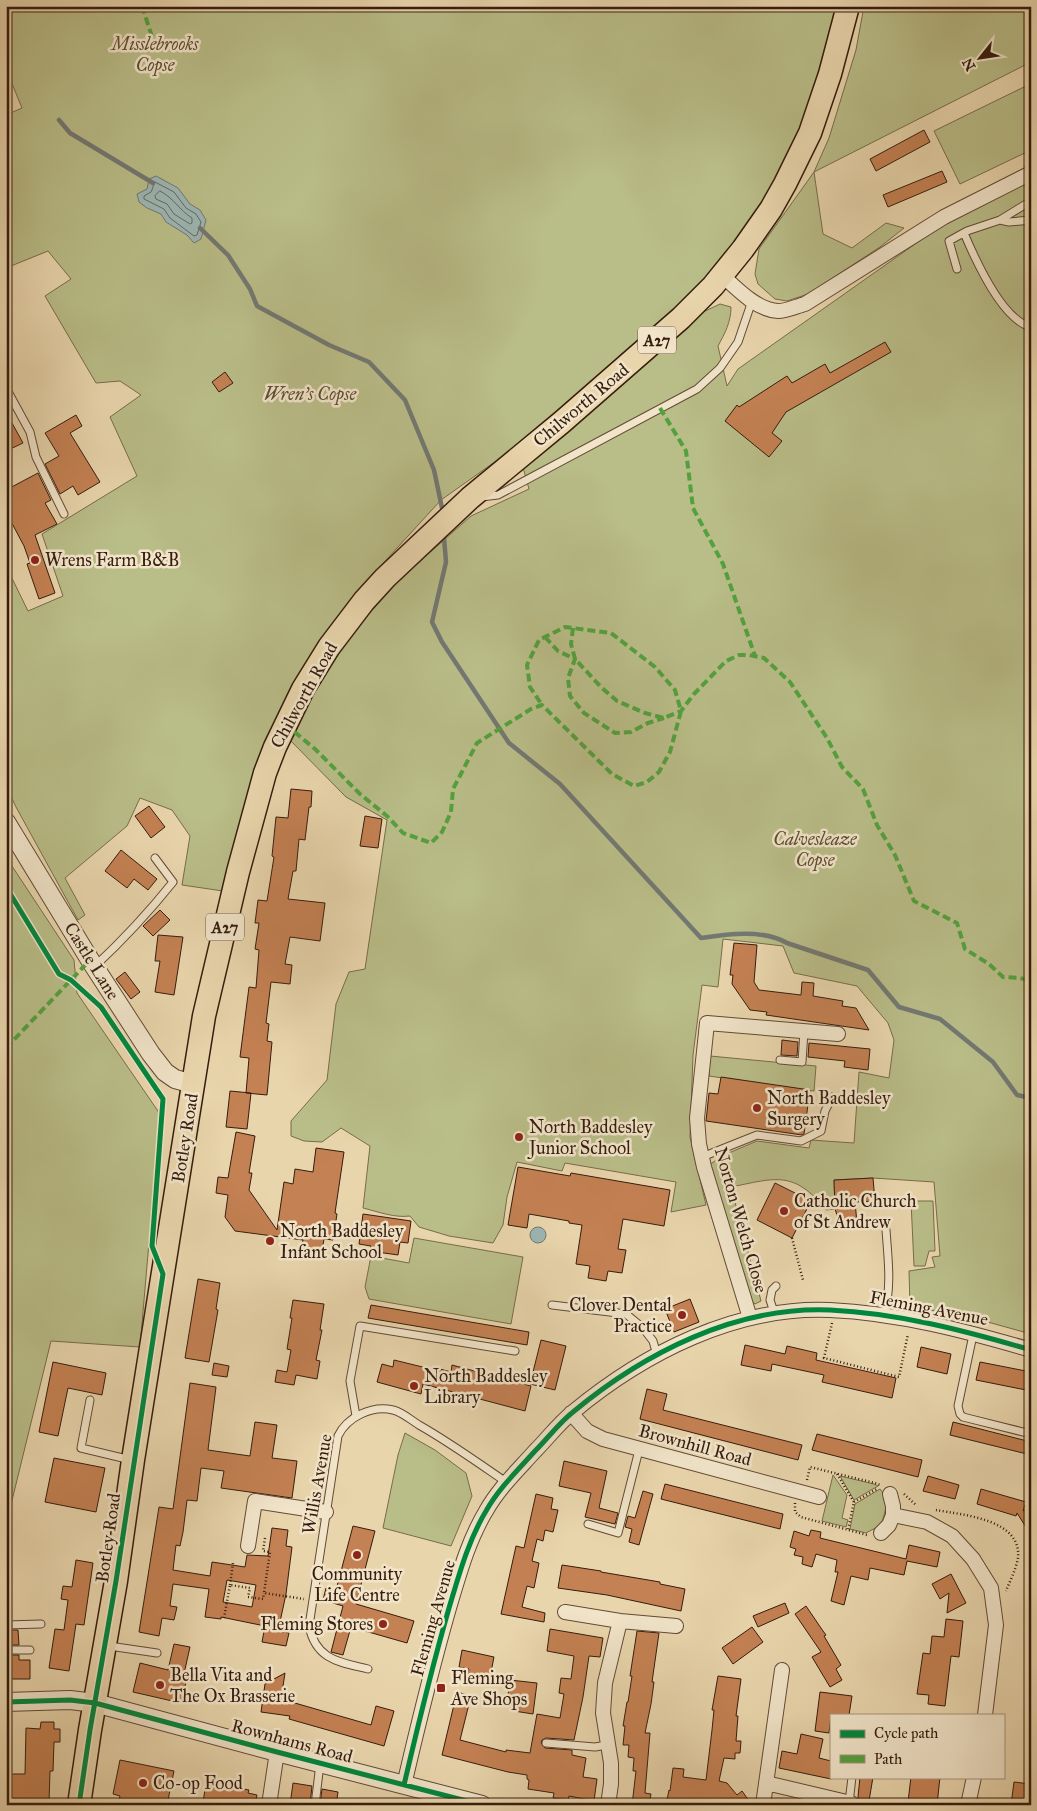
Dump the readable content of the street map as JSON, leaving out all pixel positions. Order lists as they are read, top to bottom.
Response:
{
  "streets": {
    "main road": ["A27", "Chilworth Road", "Botley Road"],
    "street": [
      "Castle Lane",
      "Norton Welch Close",
      "Fleming Avenue",
      "Brownhill Road",
      "Rownhams Road"
    ],
    "lane": ["Willis Avenue"]
  },
  "crossings": [
    ["Chilworth Road", "Botley Road"],
    ["Castle Lane", "Botley Road"],
    ["Botley Road", "Rownhams Road"],
    ["Norton Welch Close", "Fleming Avenue"],
    ["Fleming Avenue", "Brownhill Road"],
    ["Fleming Avenue", "Willis Avenue"],
    ["Fleming Avenue", "Rownhams Road"]
  ],
  "parks": ["Misslebrooks Copse", "Wren's Copse", "Calvesleaze Copse"],
  "places": {
    "other": [
      "Wrens Farm B&B",
      "North Baddesley Surgery",
      "North Baddesley Junior School",
      "Catholic Church of St Andrew",
      "North Baddesley Infant School",
      "Clover Dental Practice",
      "North Baddesley Library",
      "Community Life Centre",
      "Fleming Stores",
      "Bella Vita and The Ox Brasserie",
      "Co-op Food"
    ],
    "transit": ["Fleming Ave Shops"]
  },
  "legend": ["Cycle path", "Path"],
  "north": "bottom left"
}
